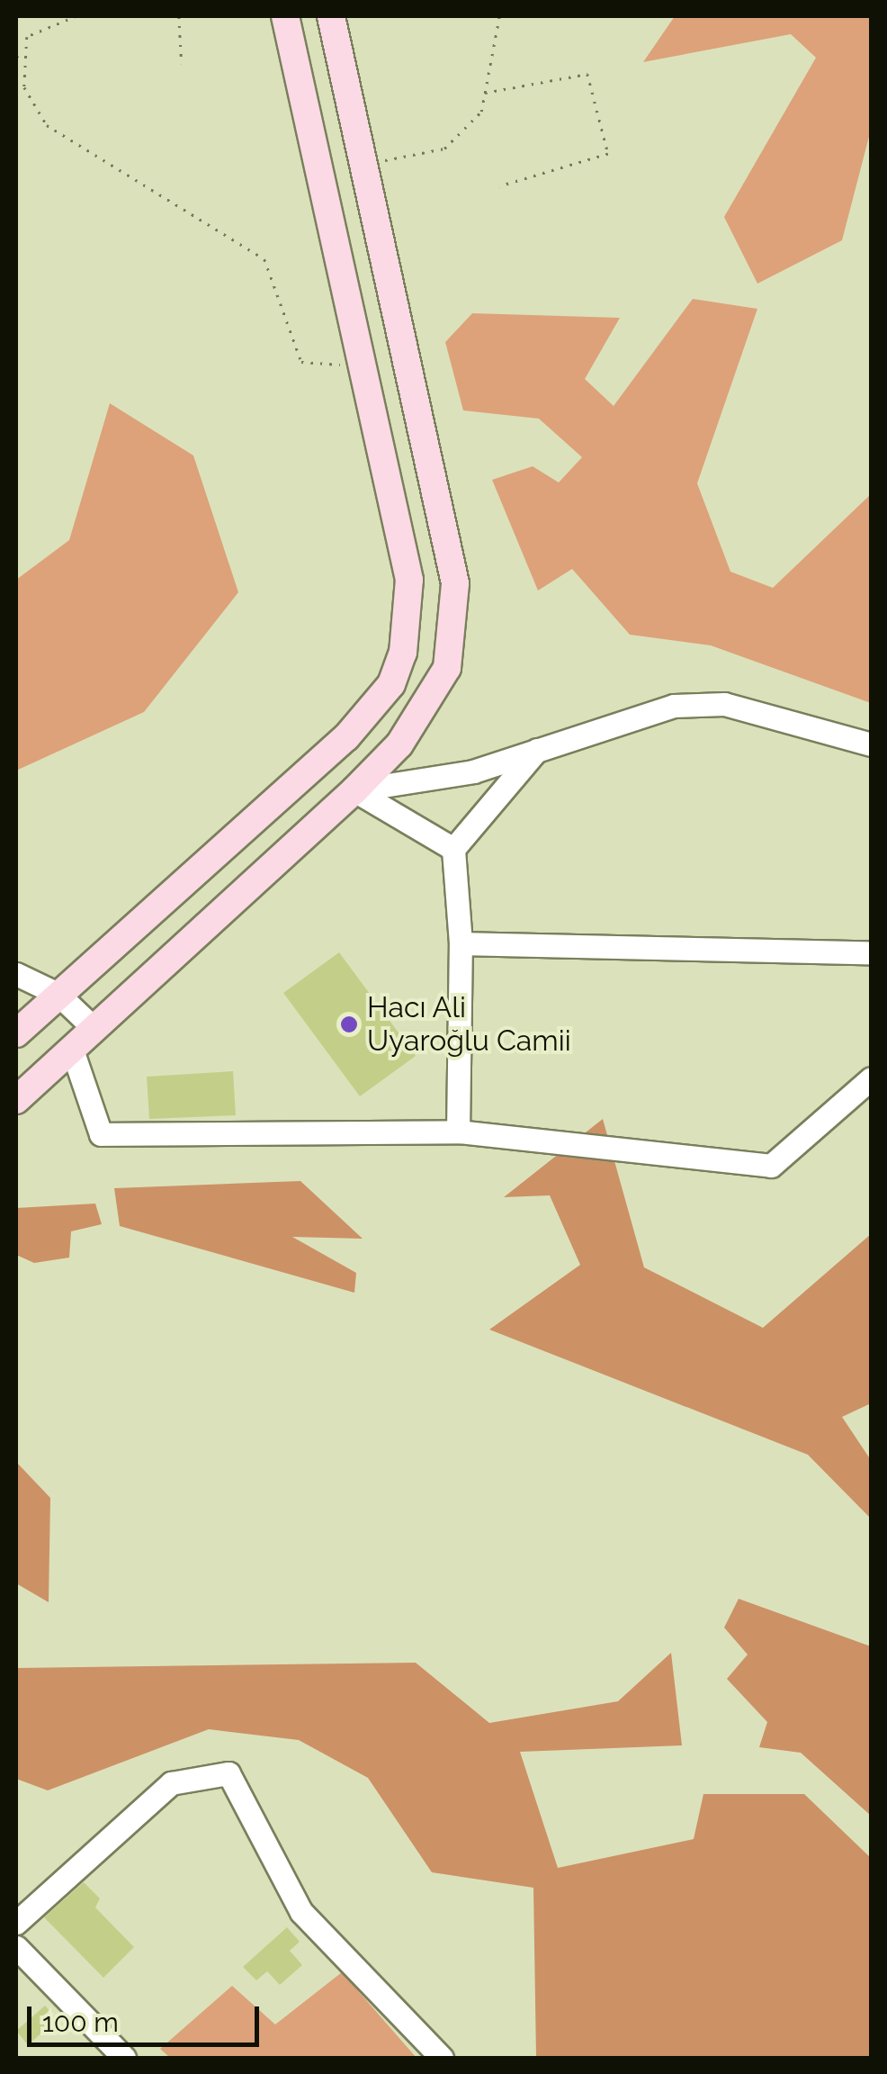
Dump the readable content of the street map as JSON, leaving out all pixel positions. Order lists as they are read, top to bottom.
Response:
{
  "places": ["Hacı Ali Uyaroğlu Camii"],
  "scale_bar": "100 m"
}
